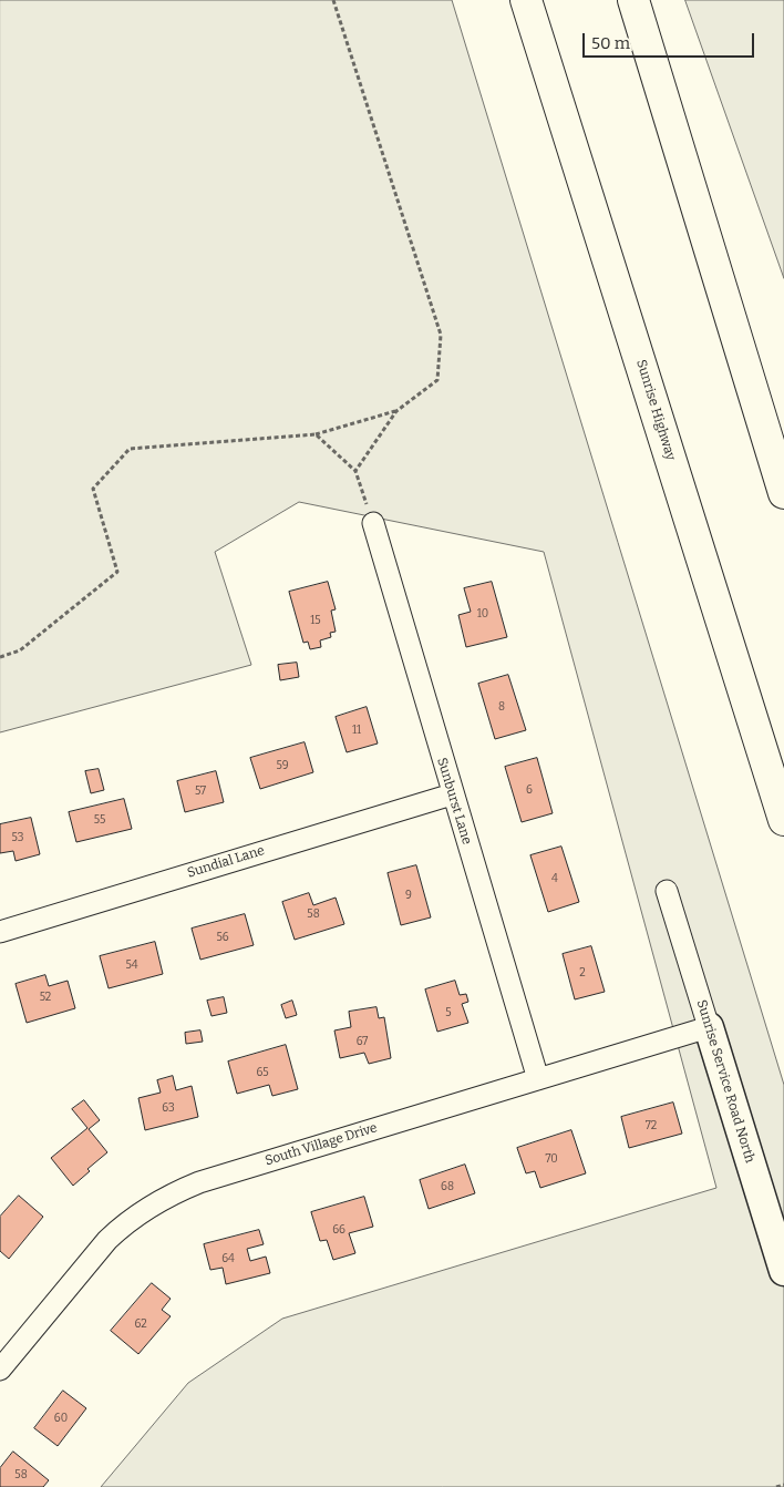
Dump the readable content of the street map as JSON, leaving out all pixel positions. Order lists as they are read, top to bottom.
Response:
{
  "streets": {
    "highway": ["Sunrise Highway"],
    "street": [
      "Sunburst Lane",
      "Sundial Lane",
      "Sunrise Service Road North",
      "South Village Drive"
    ]
  },
  "crossings": [
    ["Sunburst Lane", "Sundial Lane"],
    ["Sunburst Lane", "South Village Drive"],
    ["Sunrise Service Road North", "South Village Drive"]
  ],
  "house_numbers": [
    "10",
    "15",
    "8",
    "11",
    "59",
    "6",
    "57",
    "55",
    "53",
    "4",
    "9",
    "58",
    "56",
    "54",
    "2",
    "52",
    "5",
    "67",
    "65",
    "63",
    "72",
    "70",
    "68",
    "66",
    "64",
    "62",
    "60",
    "58"
  ],
  "scale_bar": "50 m"
}
